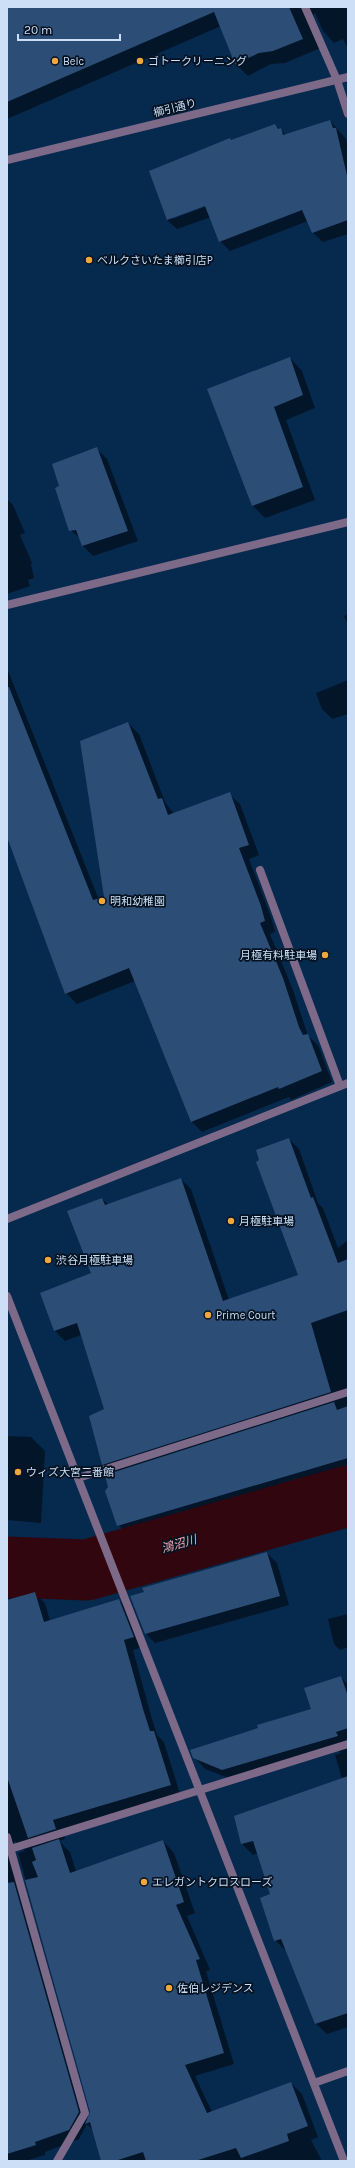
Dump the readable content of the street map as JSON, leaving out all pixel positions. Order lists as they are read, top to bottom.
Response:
{
  "streets": {
    "street": ["櫛引通り"]
  },
  "water": ["鴻沼川"],
  "places": [
    "Belc",
    "ゴトークリーニング",
    "ベルクさいたま櫛引店P",
    "明和幼稚園",
    "月極有料駐車場",
    "月極駐車場",
    "渋谷月極駐車場",
    "Prime Court",
    "ウィズ大宮二番館",
    "エレガントクロスローズ",
    "佐伯レジデンス"
  ],
  "scale_bar": "20 m"
}
